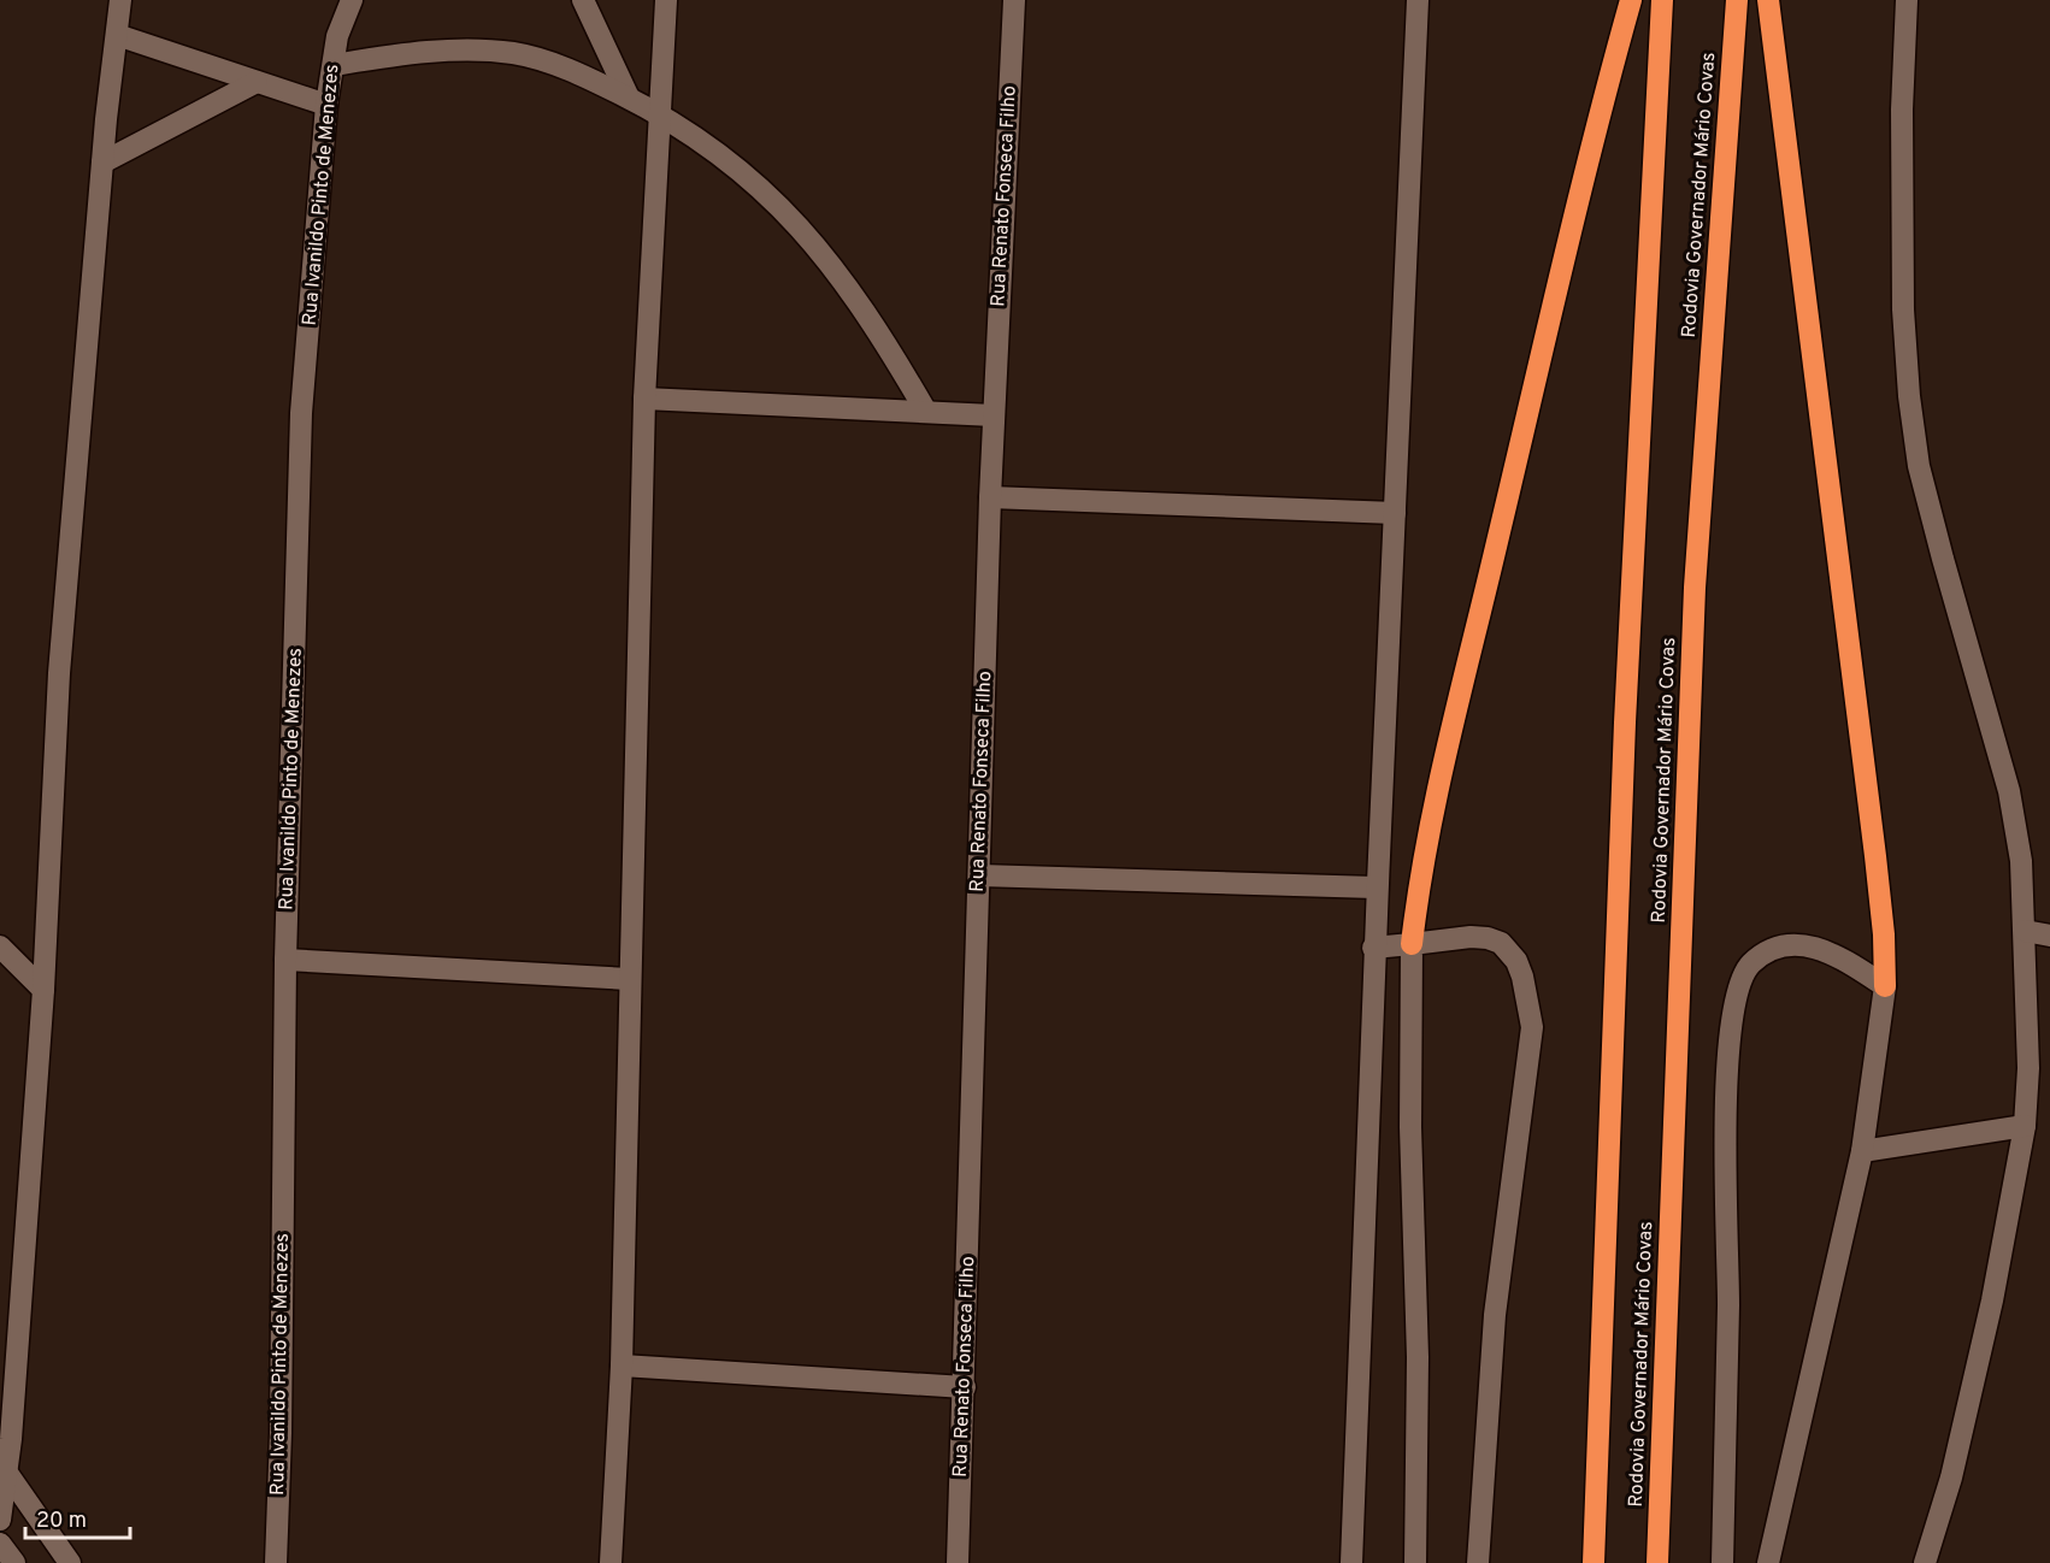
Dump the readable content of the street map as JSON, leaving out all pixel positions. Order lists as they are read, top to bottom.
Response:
{
  "streets": {
    "highway": ["Rodovia Governador Mário Covas"],
    "street": ["Rua Ivanildo Pinto de Menezes", "Rua Renato Fonseca Filho"]
  },
  "scale_bar": "20 m"
}
